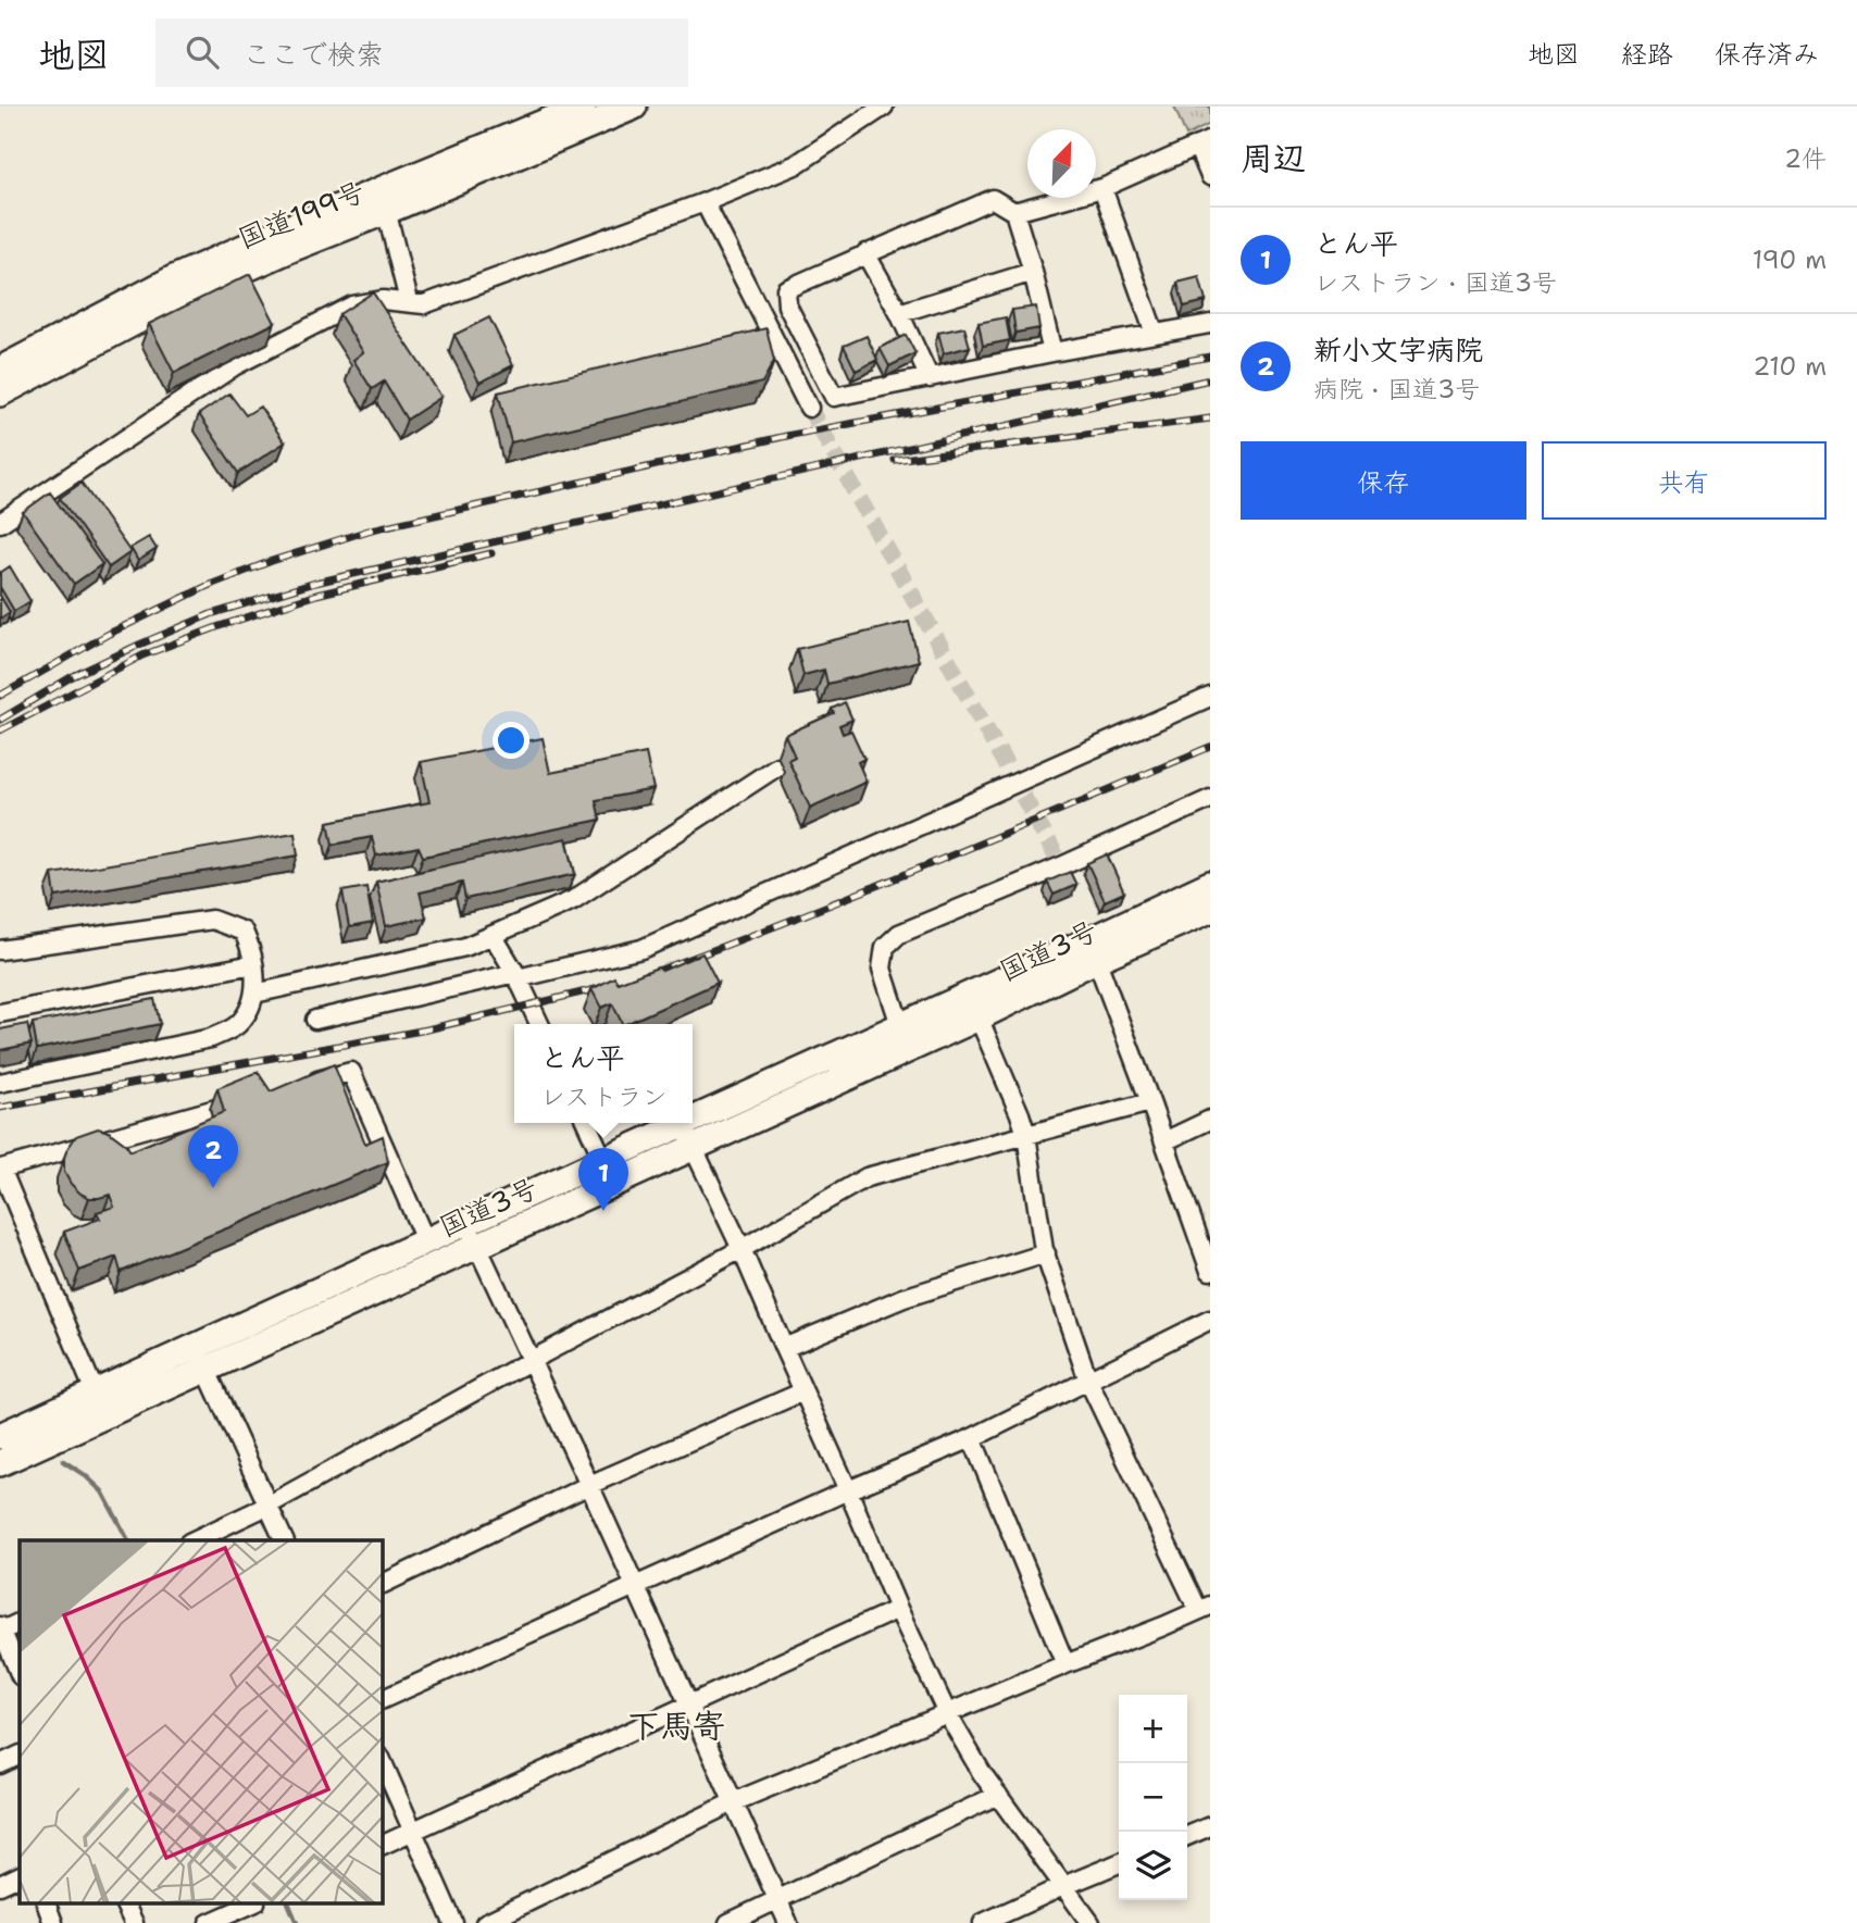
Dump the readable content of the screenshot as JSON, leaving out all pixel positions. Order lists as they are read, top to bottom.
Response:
{
  "streets": {
    "highway": ["国道199号", "国道3号"]
  },
  "districts": ["下馬寄"],
  "north": "top right",
  "page": {
    "header": "地図",
    "search": "ここで検索",
    "nav": ["地図", "経路", "保存済み"],
    "heading": ["周辺", "2件"],
    "list": [
      {
        "mark": "1",
        "name": "とん平",
        "note": "レストラン · 国道3号",
        "value": "190 m"
      },
      {
        "mark": "2",
        "name": "新小文字病院",
        "note": "病院 · 国道3号",
        "value": "210 m"
      }
    ],
    "buttons": ["保存", "共有"],
    "popup": ["とん平", "レストラン"],
    "pins": ["2", "1"],
    "map_buttons": ["+", "−"]
  }
}
